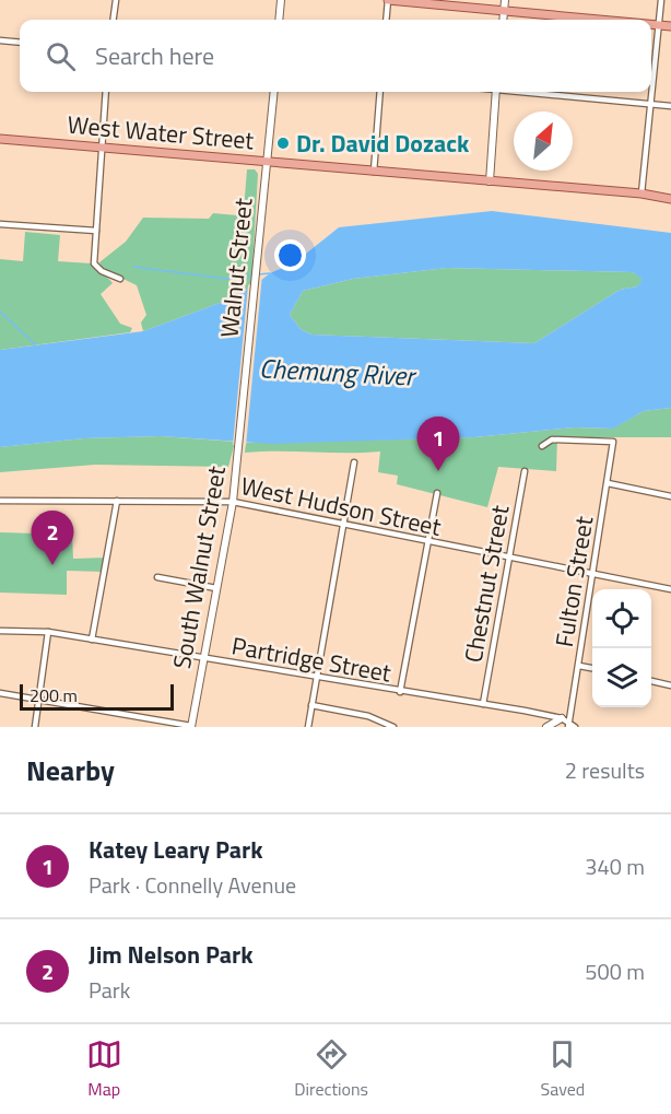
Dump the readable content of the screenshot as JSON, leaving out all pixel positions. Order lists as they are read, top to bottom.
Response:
{
  "streets": {
    "main road": ["West Water Street"],
    "street": [
      "Walnut Street",
      "West Hudson Street",
      "South Walnut Street",
      "Fulton Street",
      "Chestnut Street",
      "Partridge Street"
    ]
  },
  "crossings": [
    ["West Water Street", "Walnut Street"],
    ["Walnut Street", "South Walnut Street"],
    ["West Hudson Street", "South Walnut Street"],
    ["West Hudson Street", "Fulton Street"],
    ["West Hudson Street", "Chestnut Street"],
    ["South Walnut Street", "Partridge Street"],
    ["Fulton Street", "Partridge Street"],
    ["Chestnut Street", "Partridge Street"]
  ],
  "water": ["Chemung River"],
  "places": ["Dr. David Dozack"],
  "scale_bar": "200 m",
  "north": "top right",
  "page": {
    "search": "Search here",
    "pins": ["1", "2"],
    "scale": "200 m",
    "heading": ["Nearby", "2 results"],
    "list": [
      {
        "mark": "1",
        "name": "Katey Leary Park",
        "note": "Park · Connelly Avenue",
        "value": "340 m"
      },
      {
        "mark": "2",
        "name": "Jim Nelson Park",
        "note": "Park",
        "value": "500 m"
      }
    ],
    "nav": ["Map", "Directions", "Saved"]
  }
}
